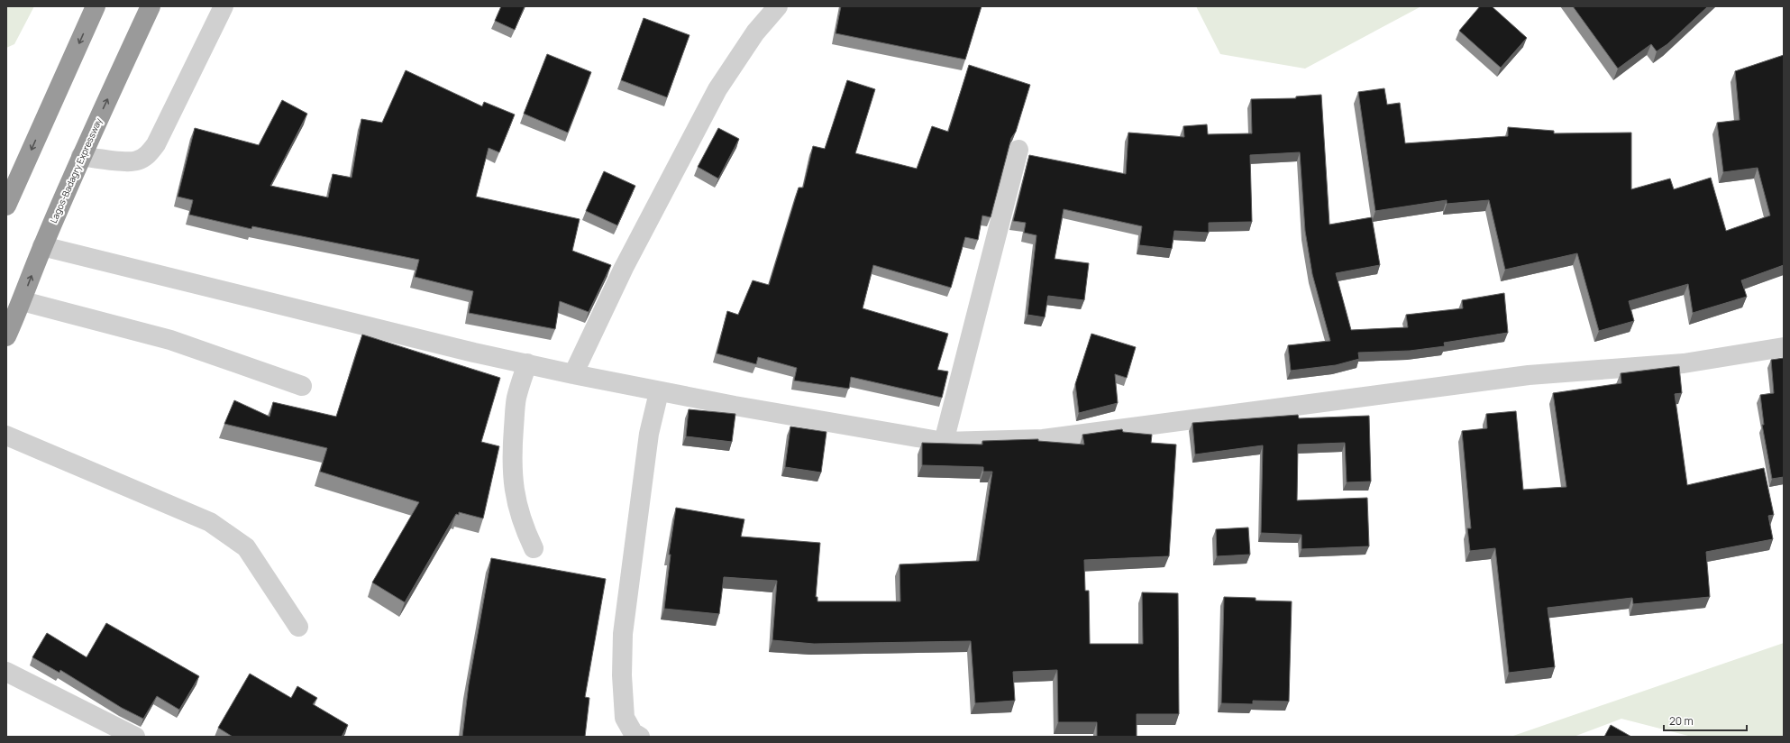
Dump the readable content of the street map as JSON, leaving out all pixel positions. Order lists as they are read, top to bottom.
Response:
{
  "streets": {
    "highway": ["Lagos-Badagry Expressway"]
  },
  "scale_bar": "20 m"
}
